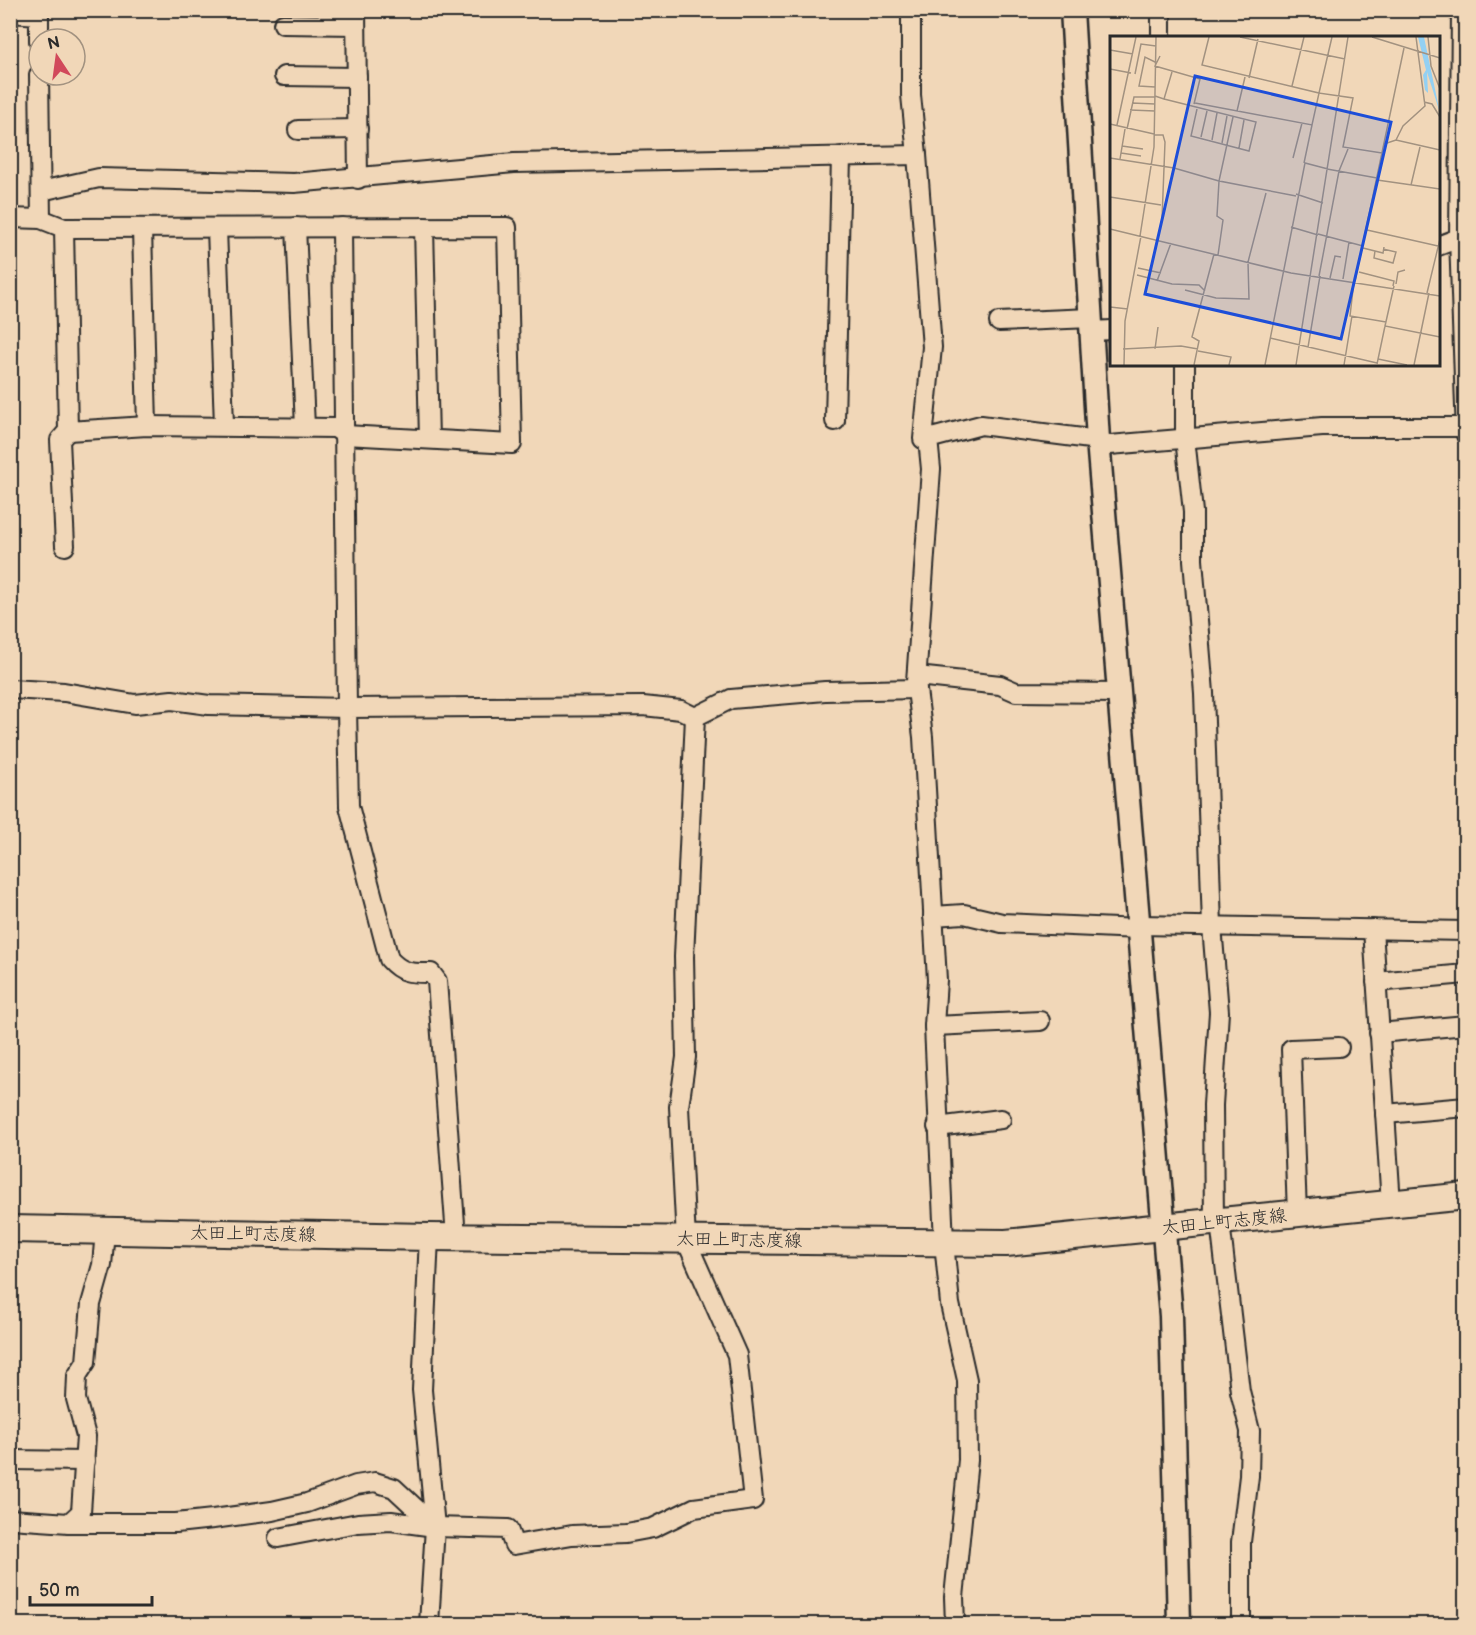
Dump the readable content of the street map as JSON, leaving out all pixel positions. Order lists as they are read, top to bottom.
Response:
{
  "streets": {
    "main road": ["太田上町志度線"]
  },
  "scale_bar": "50 m",
  "north": "top"
}
